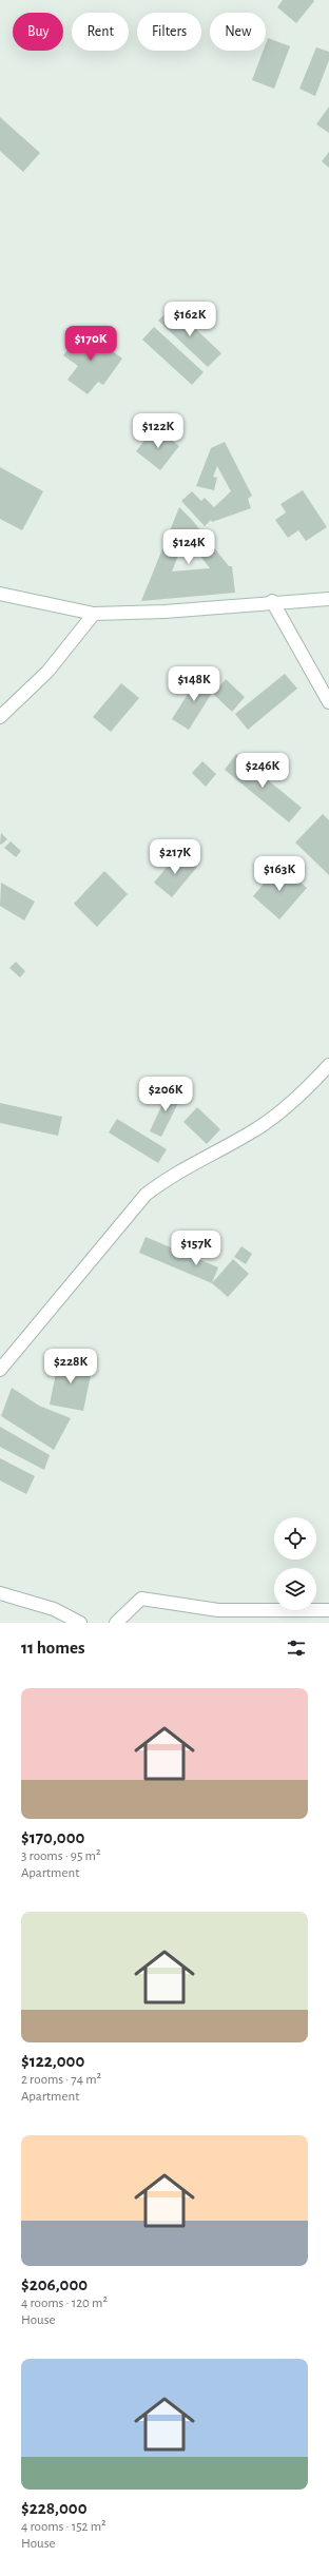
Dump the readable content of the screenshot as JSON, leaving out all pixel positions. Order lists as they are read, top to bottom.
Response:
{
  "page": {
    "chip": [
      "Buy",
      "Rent",
      "Filters",
      "New"
    ],
    "price": [
      "$162K",
      "$170K",
      "$122K",
      "$124K",
      "$148K",
      "$246K",
      "$217K",
      "$163K",
      "$206K",
      "$157K",
      "$228K"
    ],
    "heading": "11 homes",
    "list": [
      {
        "name": "$170,000",
        "note": "3 rooms · 95 m² · Apartment"
      },
      {
        "name": "$122,000",
        "note": "2 rooms · 74 m² · Apartment"
      },
      {
        "name": "$206,000",
        "note": "4 rooms · 120 m² · House"
      },
      {
        "name": "$228,000",
        "note": "4 rooms · 152 m² · House"
      }
    ]
  }
}
